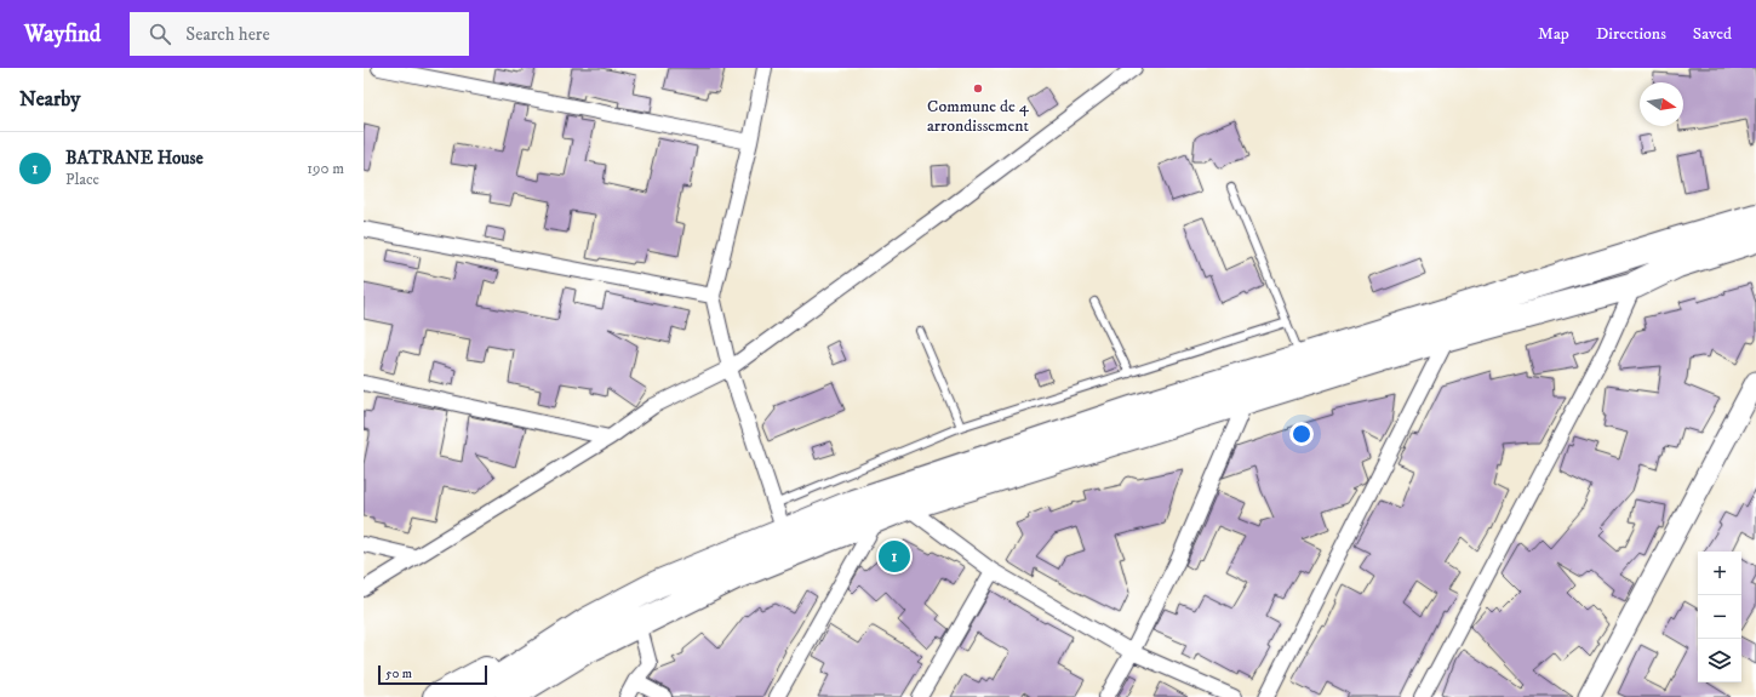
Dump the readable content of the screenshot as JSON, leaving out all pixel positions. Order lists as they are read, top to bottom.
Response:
{
  "places": ["Commune de 4 arrondissement"],
  "scale_bar": "50 m",
  "north": "right",
  "page": {
    "header": "Wayfind",
    "search": "Search here",
    "nav": ["Map", "Directions", "Saved"],
    "heading": "Nearby",
    "list": [
      {
        "mark": "1",
        "name": "BATRANE House",
        "note": "Place",
        "value": "190 m"
      }
    ],
    "pins": "1",
    "map_buttons": ["+", "−"],
    "scale": "50 m"
  }
}
